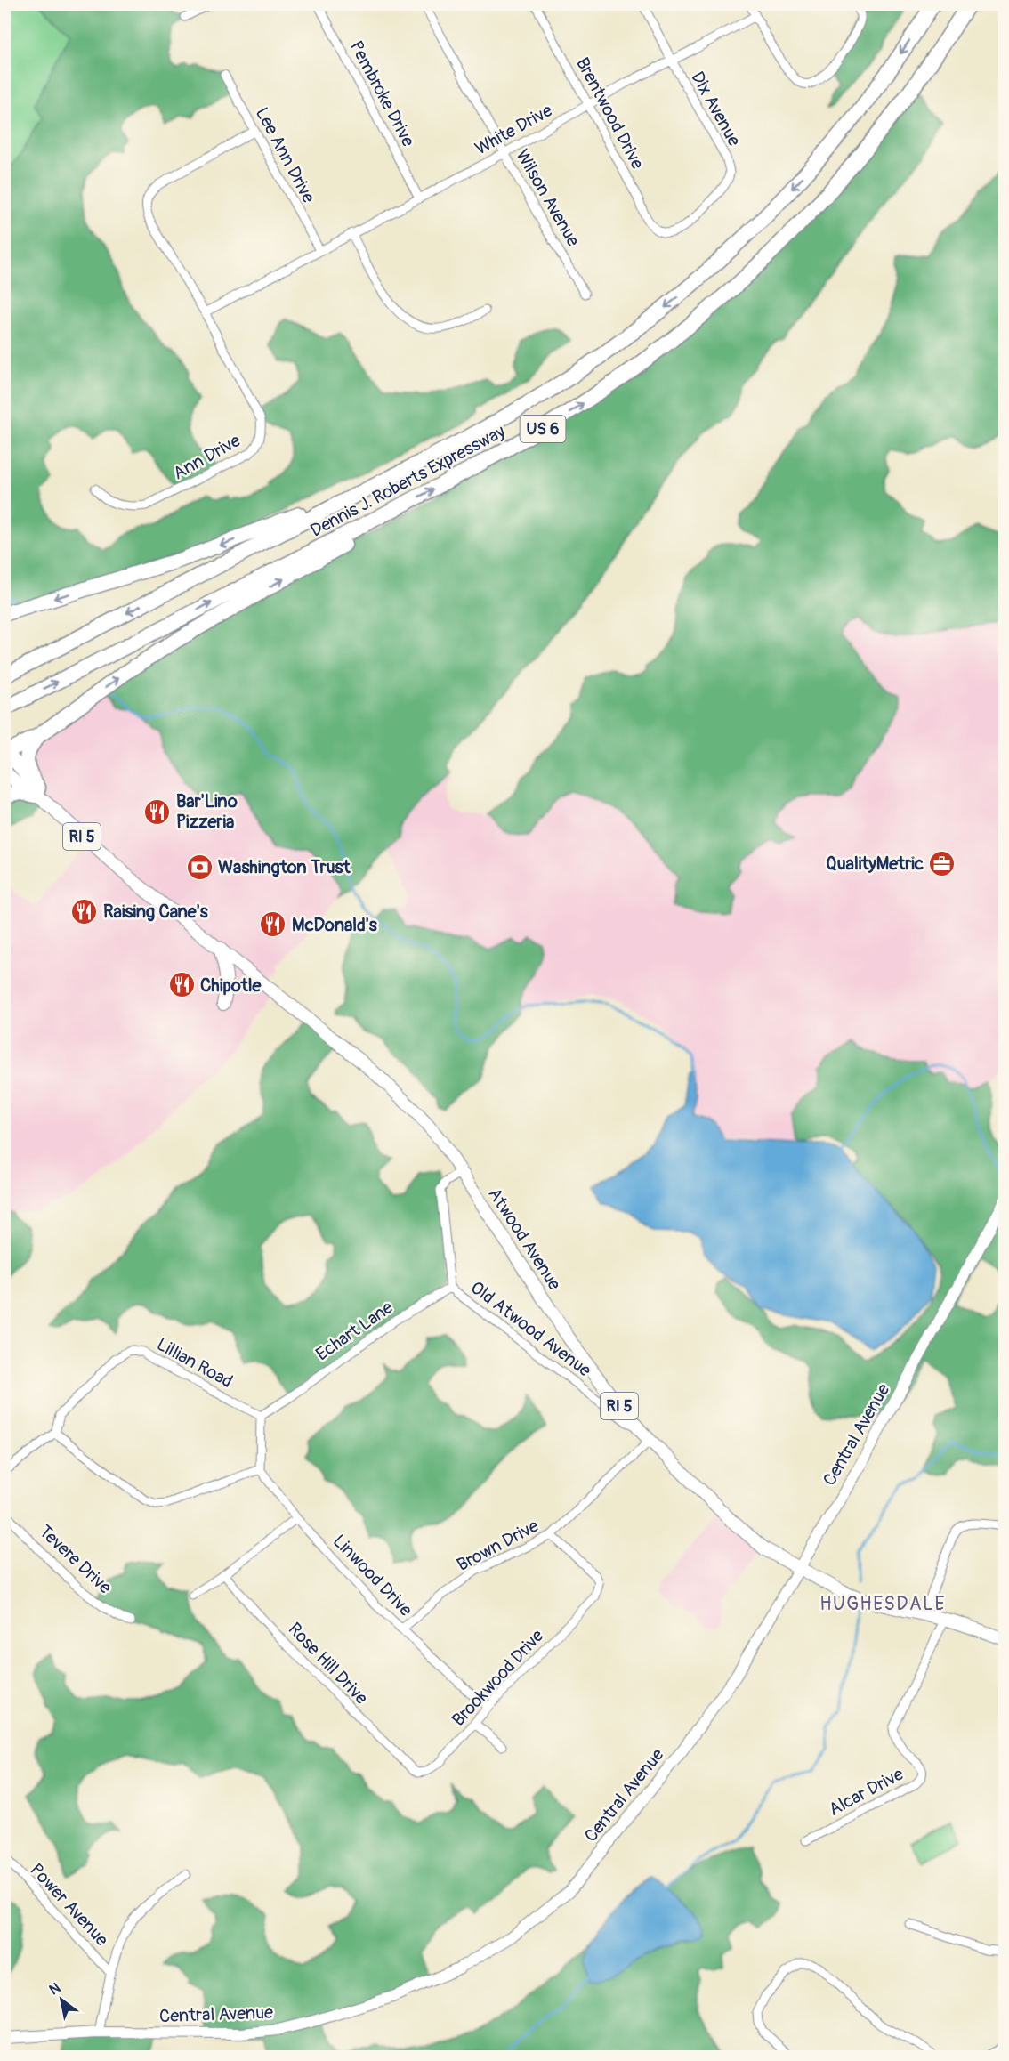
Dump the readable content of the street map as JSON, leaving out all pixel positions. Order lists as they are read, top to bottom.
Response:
{
  "streets": {
    "highway": ["US 6", "Dennis J. Roberts Expressway"],
    "main road": ["RI 5", "Atwood Avenue"],
    "street": [
      "Pembroke Drive",
      "Dix Avenue",
      "Brentwood Drive",
      "White Drive",
      "Lee Ann Drive",
      "Wilson Avenue",
      "Ann Drive",
      "Old Atwood Avenue",
      "Echart Lane",
      "Lillian Road",
      "Central Avenue",
      "Brown Drive",
      "Tevere Drive",
      "Linwood Drive",
      "Rose Hill Drive",
      "Brookwood Drive",
      "Alcar Drive",
      "Power Avenue"
    ]
  },
  "crossings": [
    ["Pembroke Drive", "White Drive"],
    ["Dix Avenue", "Brentwood Drive"],
    ["Dix Avenue", "White Drive"],
    ["Brentwood Drive", "White Drive"],
    ["White Drive", "Lee Ann Drive"],
    ["White Drive", "Wilson Avenue"],
    ["White Drive", "Ann Drive"],
    ["Lee Ann Drive", "Ann Drive"],
    ["Atwood Avenue", "Old Atwood Avenue"],
    ["Atwood Avenue", "Central Avenue"],
    ["Atwood Avenue", "Brown Drive"],
    ["Atwood Avenue", "Alcar Drive"],
    ["Old Atwood Avenue", "Echart Lane"],
    ["Old Atwood Avenue", "Brown Drive"],
    ["Echart Lane", "Lillian Road"],
    ["Brown Drive", "Linwood Drive"],
    ["Brown Drive", "Brookwood Drive"],
    ["Linwood Drive", "Brookwood Drive"],
    ["Rose Hill Drive", "Brookwood Drive"]
  ],
  "districts": ["HUGHESDALE"],
  "places": {
    "restaurant": [
      "Bar'Lino Pizzeria",
      "Raising Cane's",
      "McDonald's",
      "Chipotle"
    ],
    "office": ["QualityMetric"],
    "bank": ["Washington Trust"]
  },
  "north": "top left"
}
